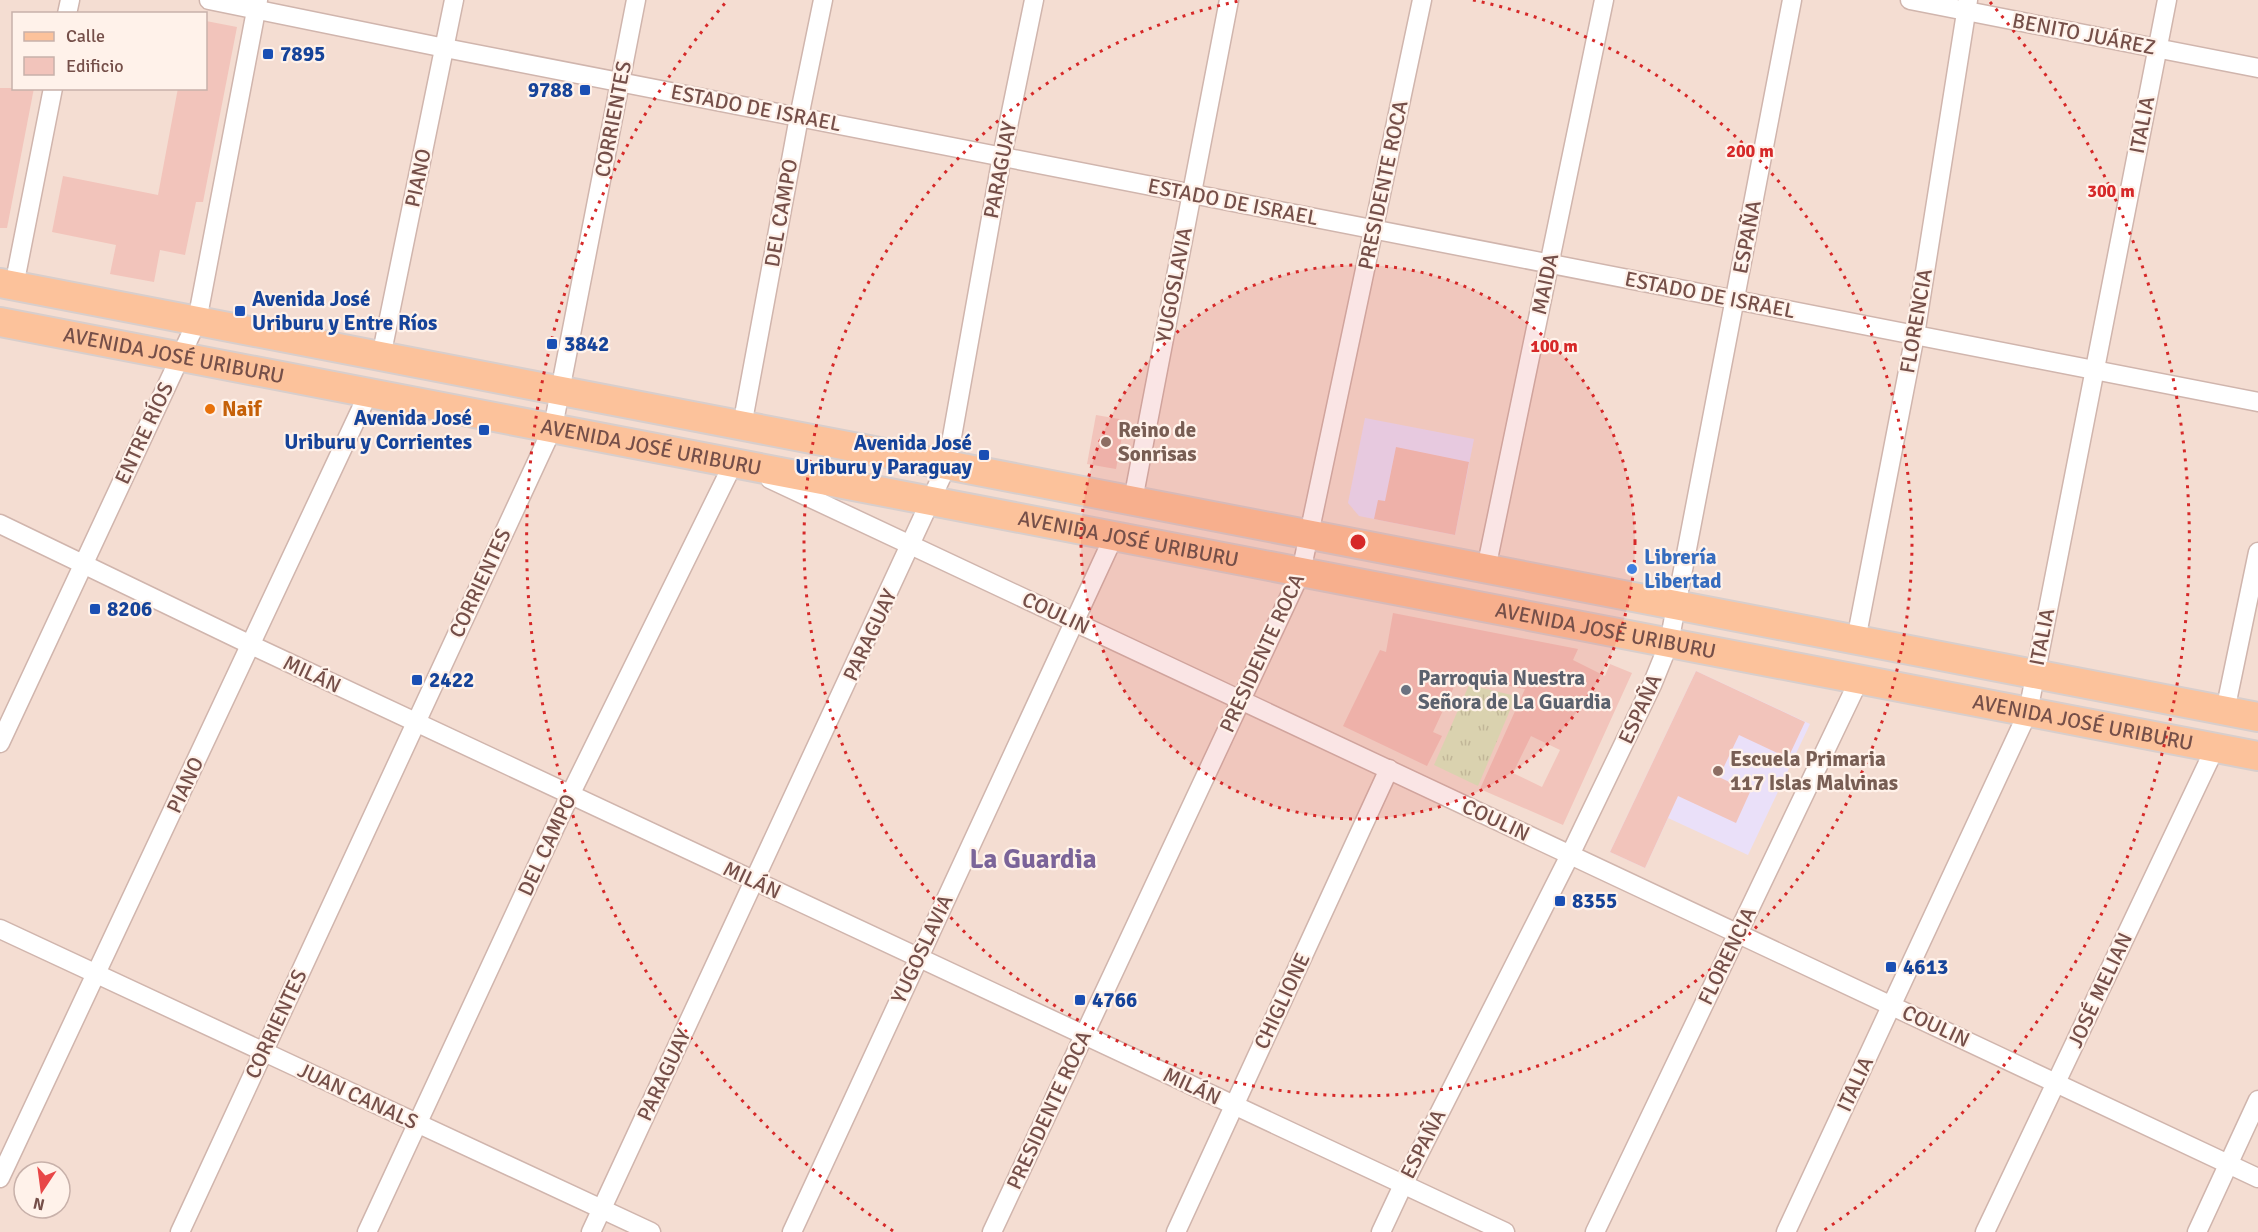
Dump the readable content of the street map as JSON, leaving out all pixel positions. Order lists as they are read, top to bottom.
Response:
{
  "streets": {
    "main road": ["AVENIDA JOSÉ URIBURU"],
    "street": [
      "BENITO JUÁREZ",
      "ESTADO DE ISRAEL",
      "CORRIENTES",
      "ITALIA",
      "PARAGUAY",
      "PIANO",
      "PRESIDENTE ROCA",
      "DEL CAMPO",
      "ESPAÑA",
      "MAIDA",
      "YUGOSLAVIA",
      "FLORENCIA",
      "ENTRE RÍOS",
      "COULIN",
      "MILÁN",
      "JOSÉ MELIAN",
      "CHIGLIONE",
      "JUAN CANALS"
    ]
  },
  "crossings": [
    ["BENITO JUÁREZ", "ITALIA"],
    ["BENITO JUÁREZ", "FLORENCIA"],
    ["ESTADO DE ISRAEL", "CORRIENTES"],
    ["ESTADO DE ISRAEL", "ITALIA"],
    ["ESTADO DE ISRAEL", "PARAGUAY"],
    ["ESTADO DE ISRAEL", "PIANO"],
    ["ESTADO DE ISRAEL", "PRESIDENTE ROCA"],
    ["ESTADO DE ISRAEL", "DEL CAMPO"],
    ["ESTADO DE ISRAEL", "ESPAÑA"],
    ["ESTADO DE ISRAEL", "MAIDA"],
    ["ESTADO DE ISRAEL", "YUGOSLAVIA"],
    ["ESTADO DE ISRAEL", "FLORENCIA"],
    ["ESTADO DE ISRAEL", "ENTRE RÍOS"],
    ["CORRIENTES", "AVENIDA JOSÉ URIBURU"],
    ["CORRIENTES", "MILÁN"],
    ["CORRIENTES", "JUAN CANALS"],
    ["ITALIA", "AVENIDA JOSÉ URIBURU"],
    ["ITALIA", "COULIN"],
    ["PARAGUAY", "AVENIDA JOSÉ URIBURU"],
    ["PARAGUAY", "COULIN"],
    ["PARAGUAY", "MILÁN"],
    ["PARAGUAY", "JUAN CANALS"],
    ["PIANO", "AVENIDA JOSÉ URIBURU"],
    ["PIANO", "MILÁN"],
    ["PIANO", "JUAN CANALS"],
    ["PRESIDENTE ROCA", "AVENIDA JOSÉ URIBURU"],
    ["PRESIDENTE ROCA", "COULIN"],
    ["PRESIDENTE ROCA", "MILÁN"],
    ["DEL CAMPO", "AVENIDA JOSÉ URIBURU"],
    ["DEL CAMPO", "COULIN"],
    ["DEL CAMPO", "MILÁN"],
    ["DEL CAMPO", "JUAN CANALS"],
    ["ESPAÑA", "AVENIDA JOSÉ URIBURU"],
    ["ESPAÑA", "COULIN"],
    ["ESPAÑA", "MILÁN"],
    ["MAIDA", "AVENIDA JOSÉ URIBURU"],
    ["YUGOSLAVIA", "AVENIDA JOSÉ URIBURU"],
    ["YUGOSLAVIA", "COULIN"],
    ["YUGOSLAVIA", "MILÁN"],
    ["FLORENCIA", "AVENIDA JOSÉ URIBURU"],
    ["FLORENCIA", "COULIN"],
    ["AVENIDA JOSÉ URIBURU", "ENTRE RÍOS"],
    ["AVENIDA JOSÉ URIBURU", "COULIN"],
    ["AVENIDA JOSÉ URIBURU", "JOSÉ MELIAN"],
    ["ENTRE RÍOS", "MILÁN"],
    ["COULIN", "JOSÉ MELIAN"],
    ["COULIN", "CHIGLIONE"],
    ["MILÁN", "CHIGLIONE"]
  ],
  "districts": ["La Guardia"],
  "places": {
    "transit": [
      "7895",
      "9788",
      "Avenida José Uriburu y Entre Ríos",
      "3842",
      "Avenida José Uriburu y Corrientes",
      "Avenida José Uriburu y Paraguay",
      "8206",
      "2422",
      "8355",
      "4613",
      "4766"
    ],
    "other": [
      "Naif",
      "Reino de Sonrisas",
      "Librería Libertad",
      "Parroquia Nuestra Señora de La Guardia",
      "Escuela Primaria 117 Islas Malvinas"
    ]
  },
  "legend": ["Calle", "Edificio"],
  "north": "bottom",
  "rings": ["200 m", "300 m", "100 m"]
}
